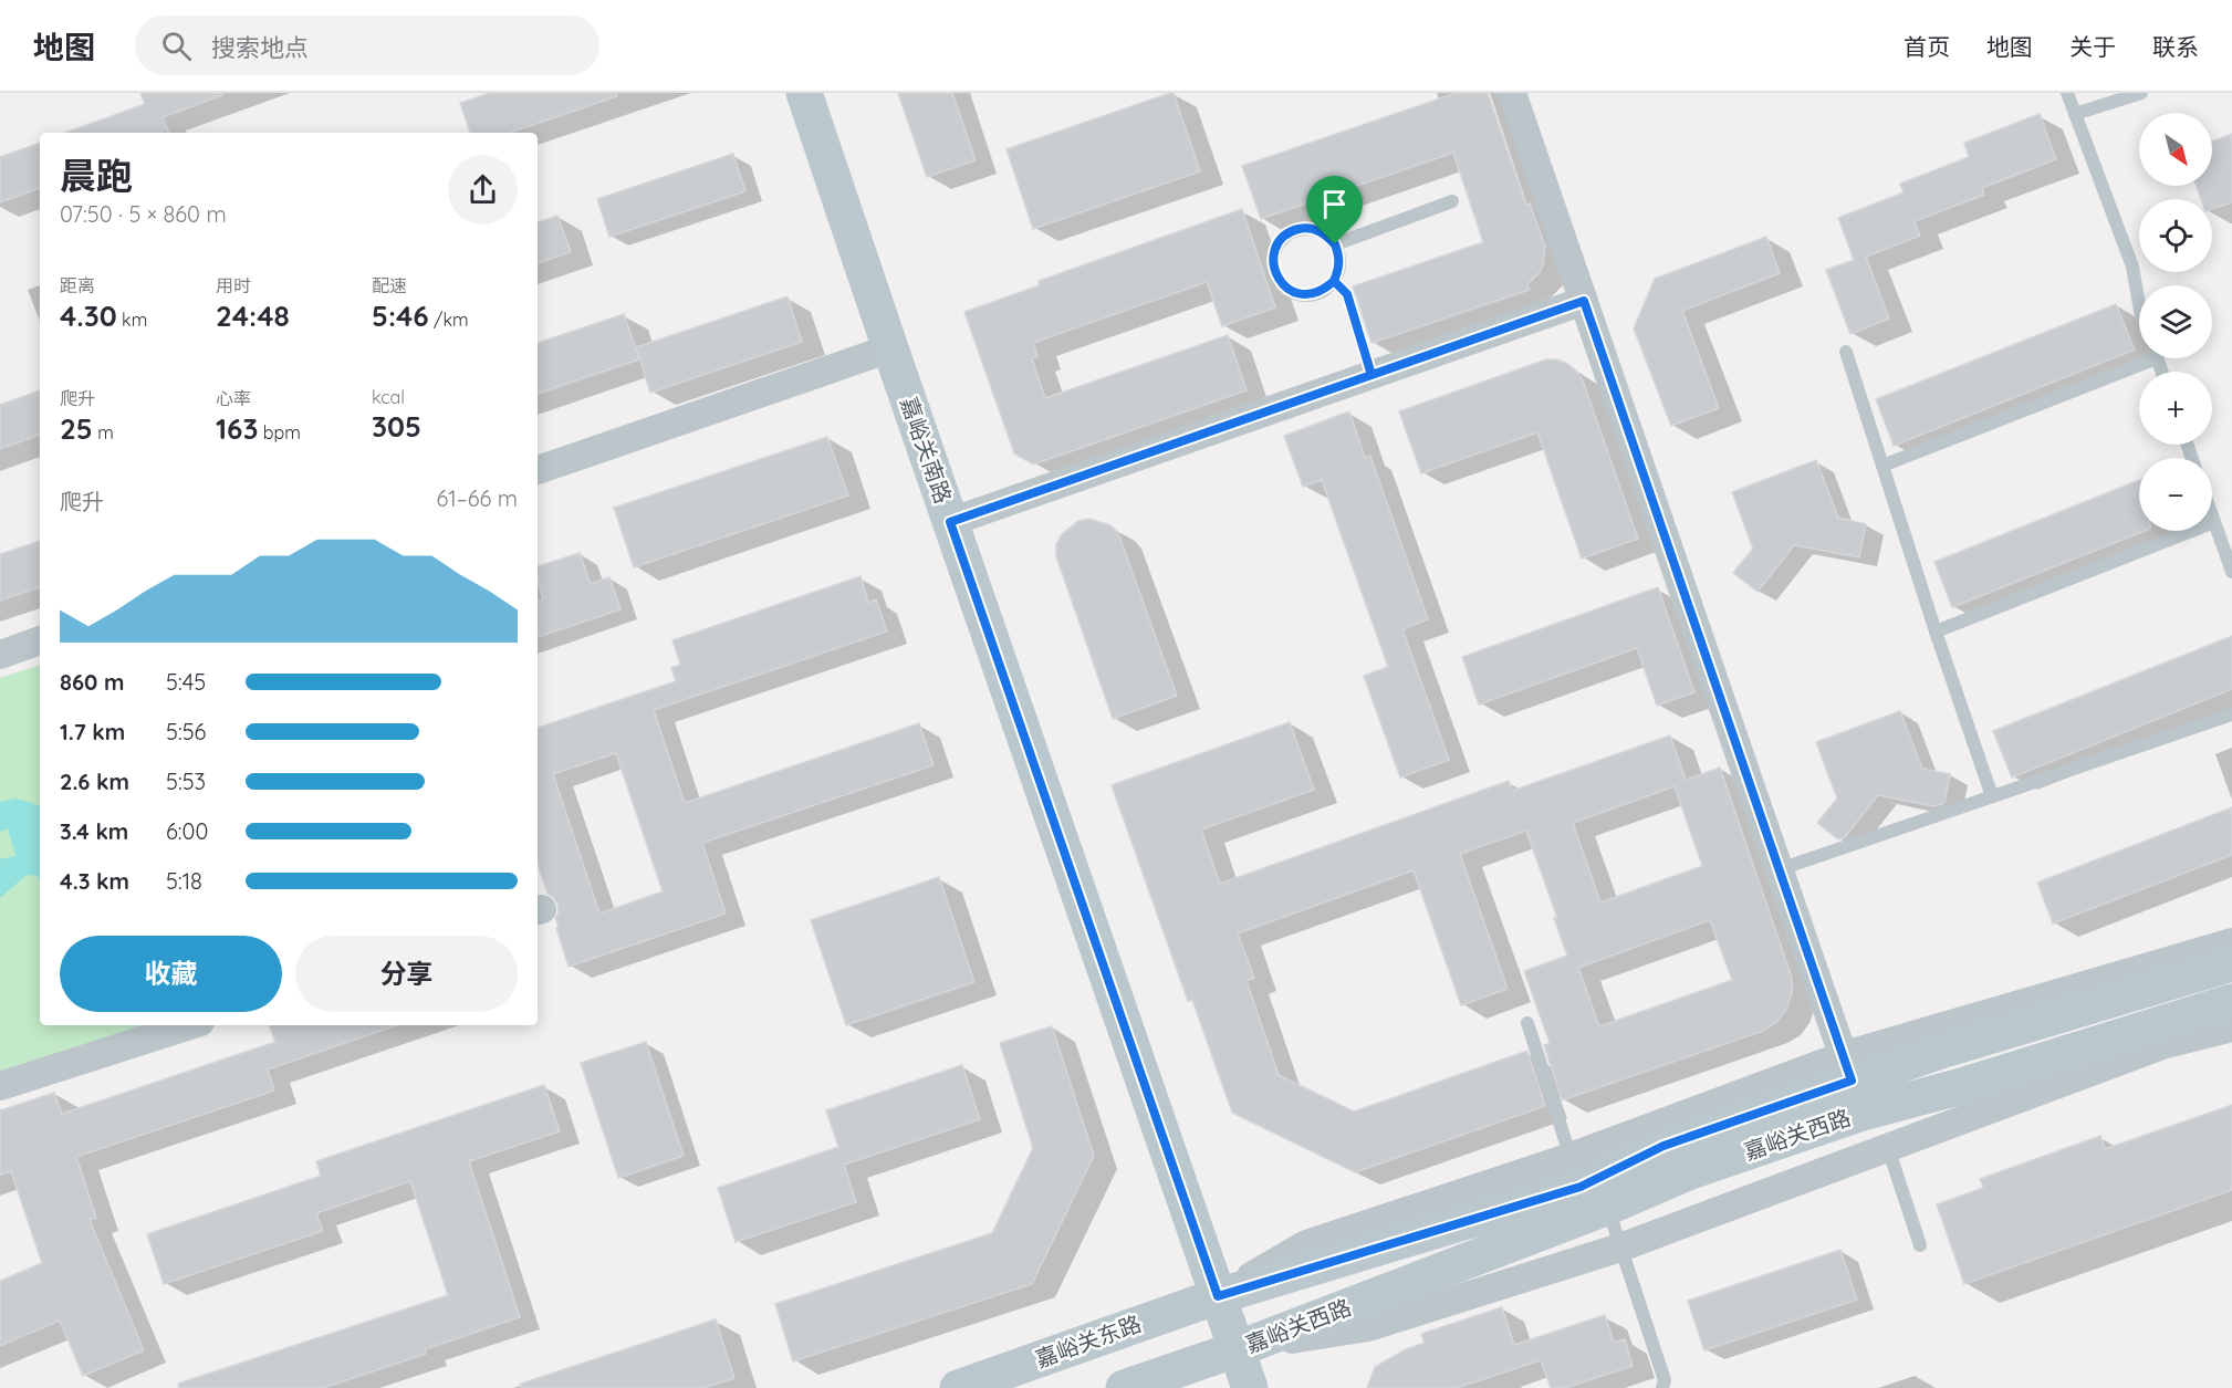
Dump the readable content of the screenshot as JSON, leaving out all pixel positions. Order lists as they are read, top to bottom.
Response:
{
  "streets": {
    "main road": ["嘉峪关南路", "嘉峪关西路", "嘉峪关东路"]
  },
  "crossings": [
    ["嘉峪关南路", "嘉峪关西路"],
    ["嘉峪关南路", "嘉峪关东路"],
    ["嘉峪关西路", "嘉峪关东路"]
  ],
  "north": "bottom right",
  "page": {
    "header": "地图",
    "search": "搜索地点",
    "nav": [
      "首页",
      "地图",
      "关于",
      "联系"
    ],
    "map_buttons": ["+", "−"],
    "heading": ["晨跑", "07:50 · 5 × 860 m"],
    "stats": [
      ["距离", "4.30 km"],
      ["用时", "24:48"],
      ["配速", "5:46 /km"],
      ["爬升", "25 m"],
      ["心率", "163 bpm"],
      ["kcal", "305"]
    ],
    "chart": ["爬升", "61–66 m"],
    "list": [
      {
        "name": "860 m",
        "note": "5:45"
      },
      {
        "name": "1.7 km",
        "note": "5:56"
      },
      {
        "name": "2.6 km",
        "note": "5:53"
      },
      {
        "name": "3.4 km",
        "note": "6:00"
      },
      {
        "name": "4.3 km",
        "note": "5:18"
      }
    ],
    "buttons": ["收藏", "分享"]
  }
}
